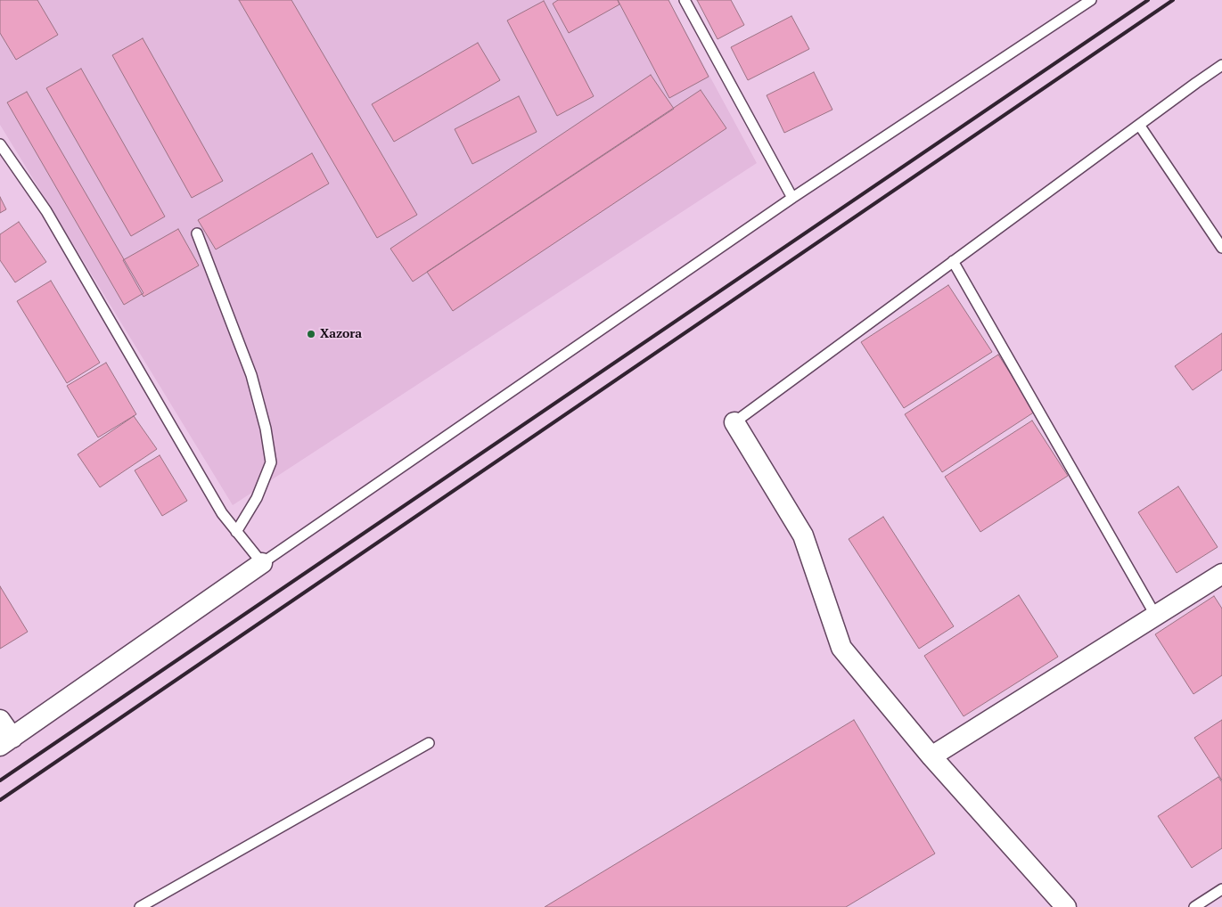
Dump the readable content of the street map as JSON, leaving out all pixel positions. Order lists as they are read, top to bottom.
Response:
{
  "places": ["Xazora"]
}
